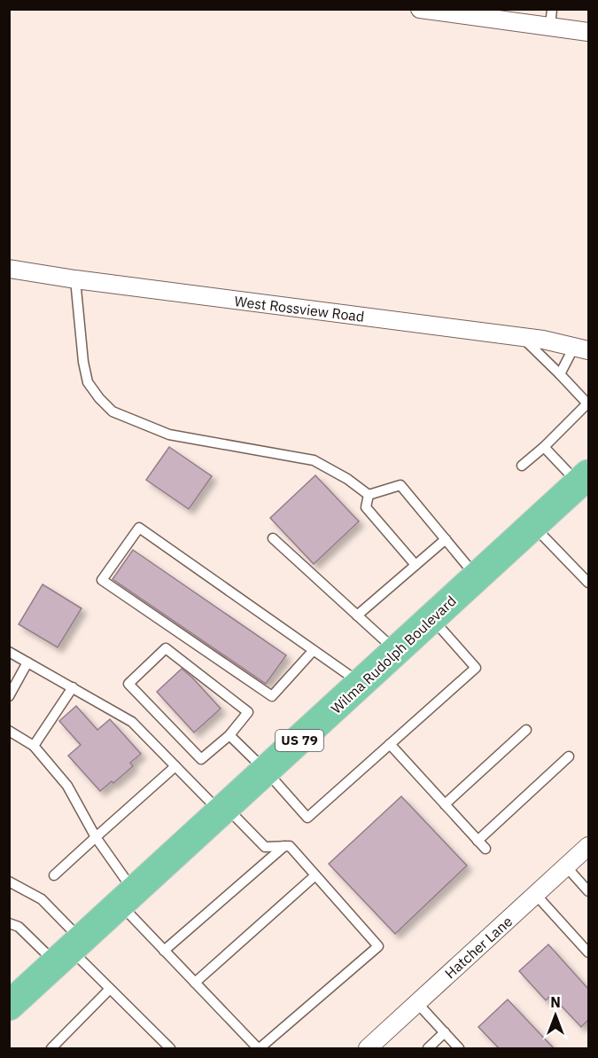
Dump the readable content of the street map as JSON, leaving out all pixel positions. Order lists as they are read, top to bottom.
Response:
{
  "streets": {
    "highway": ["Wilma Rudolph Boulevard", "US 79"],
    "street": ["West Rossview Road", "Hatcher Lane"]
  },
  "north": "top"
}
